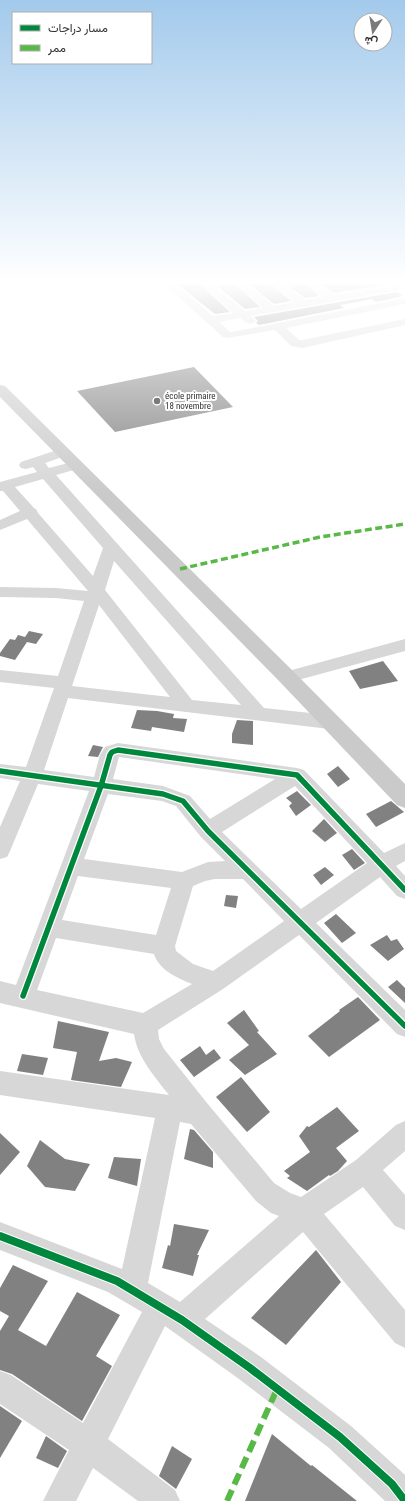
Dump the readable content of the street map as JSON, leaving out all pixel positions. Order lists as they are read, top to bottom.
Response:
{
  "places": ["école primaire 18 novembre"],
  "legend": ["مسار دراجات", "ممر"],
  "north": "bottom"
}
